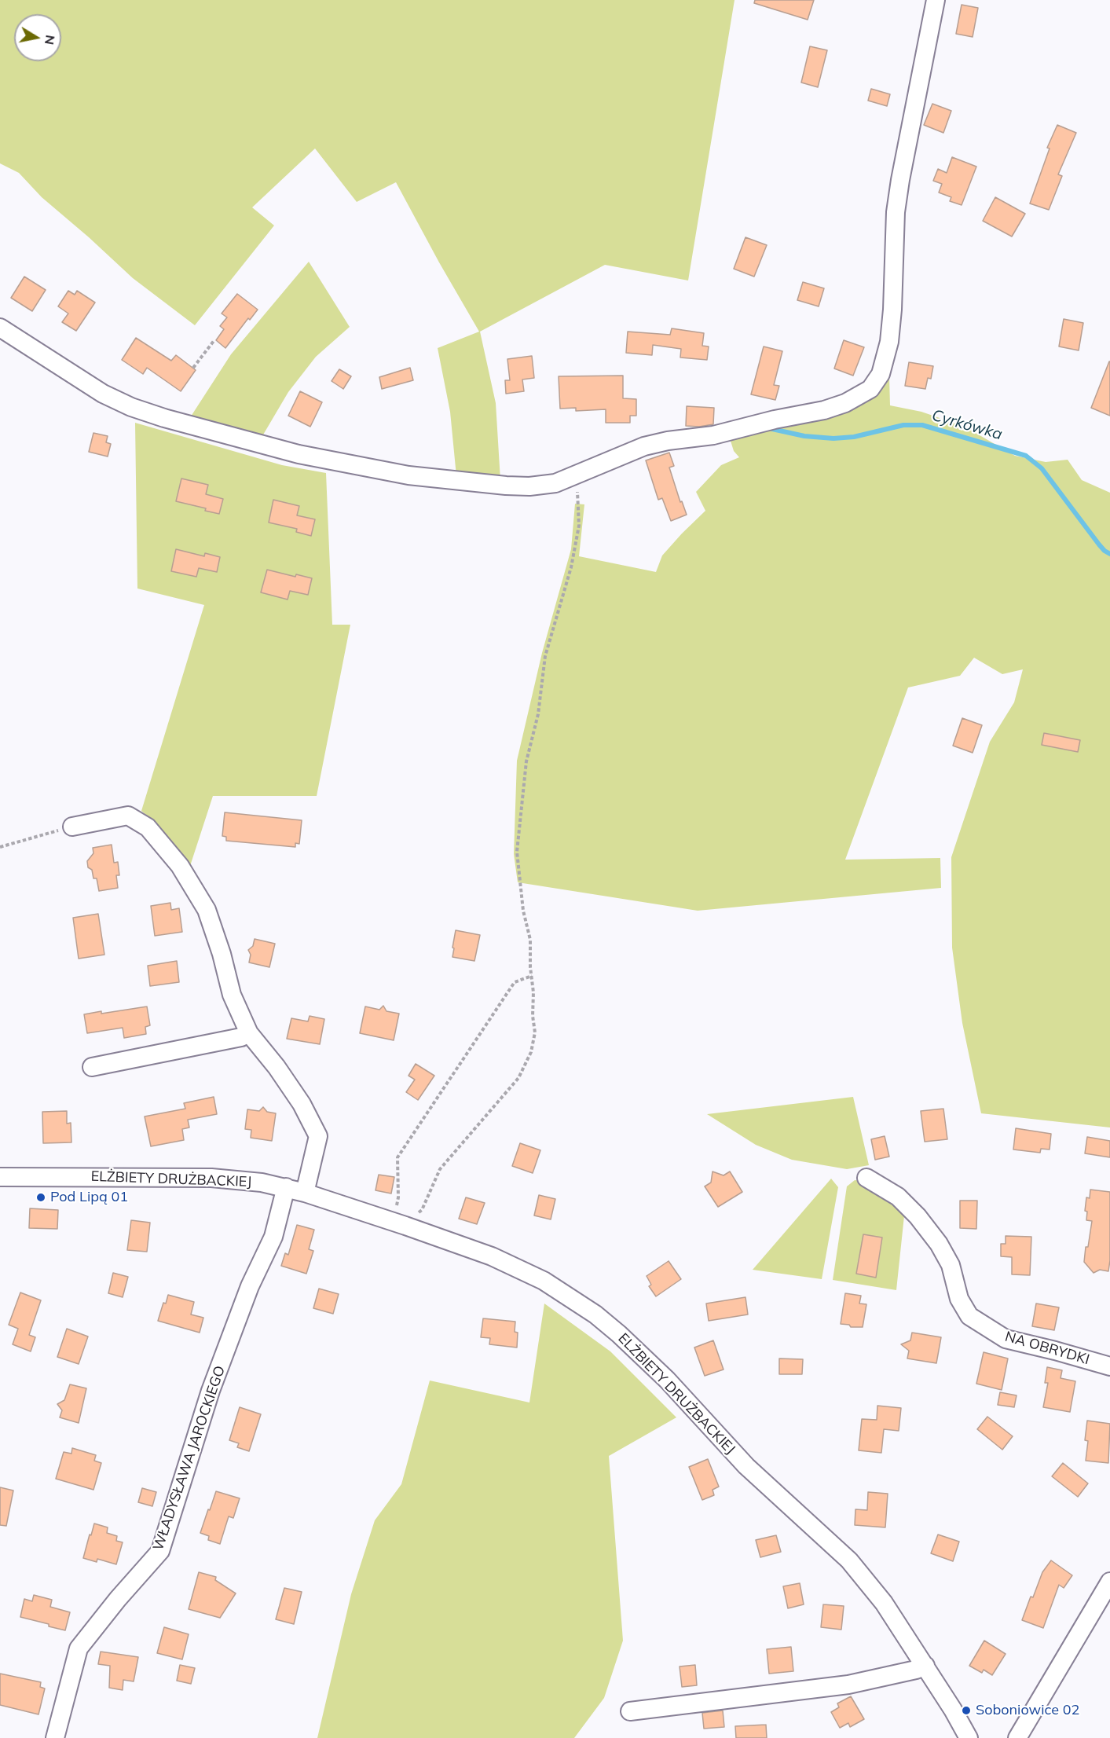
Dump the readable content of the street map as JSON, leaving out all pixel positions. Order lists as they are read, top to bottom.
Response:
{
  "streets": {
    "street": ["ELŻBIETY DRUŻBACKIEJ", "NA OBRYDKI", "WŁADYSŁAWA JAROCKIEGO"]
  },
  "crossings": [
    ["ELŻBIETY DRUŻBACKIEJ", "WŁADYSŁAWA JAROCKIEGO"]
  ],
  "water": ["Cyrkówka"],
  "places": ["Pod Lipą 01", "Soboniowice 02"],
  "north": "right"
}
